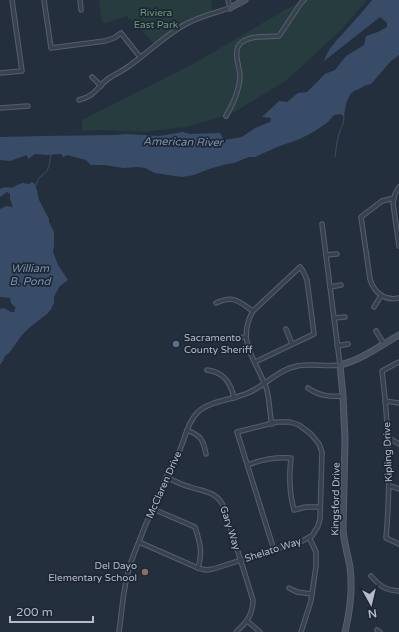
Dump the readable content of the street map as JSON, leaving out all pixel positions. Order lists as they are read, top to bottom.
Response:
{
  "streets": {
    "street": [
      "Kipling Drive",
      "McClaren Drive",
      "Kingsford Drive",
      "Gary Way",
      "Shelato Way"
    ]
  },
  "crossings": [
    ["McClaren Drive", "Kingsford Drive"],
    ["McClaren Drive", "Gary Way"],
    ["McClaren Drive", "Shelato Way"],
    ["Gary Way", "Shelato Way"]
  ],
  "water": ["American River", "William B. Pond"],
  "parks": ["Riviera East Park"],
  "places": ["Sacramento County Sheriff", "Del Dayo Elementary School"],
  "scale_bar": "200 m",
  "north": "bottom"
}
